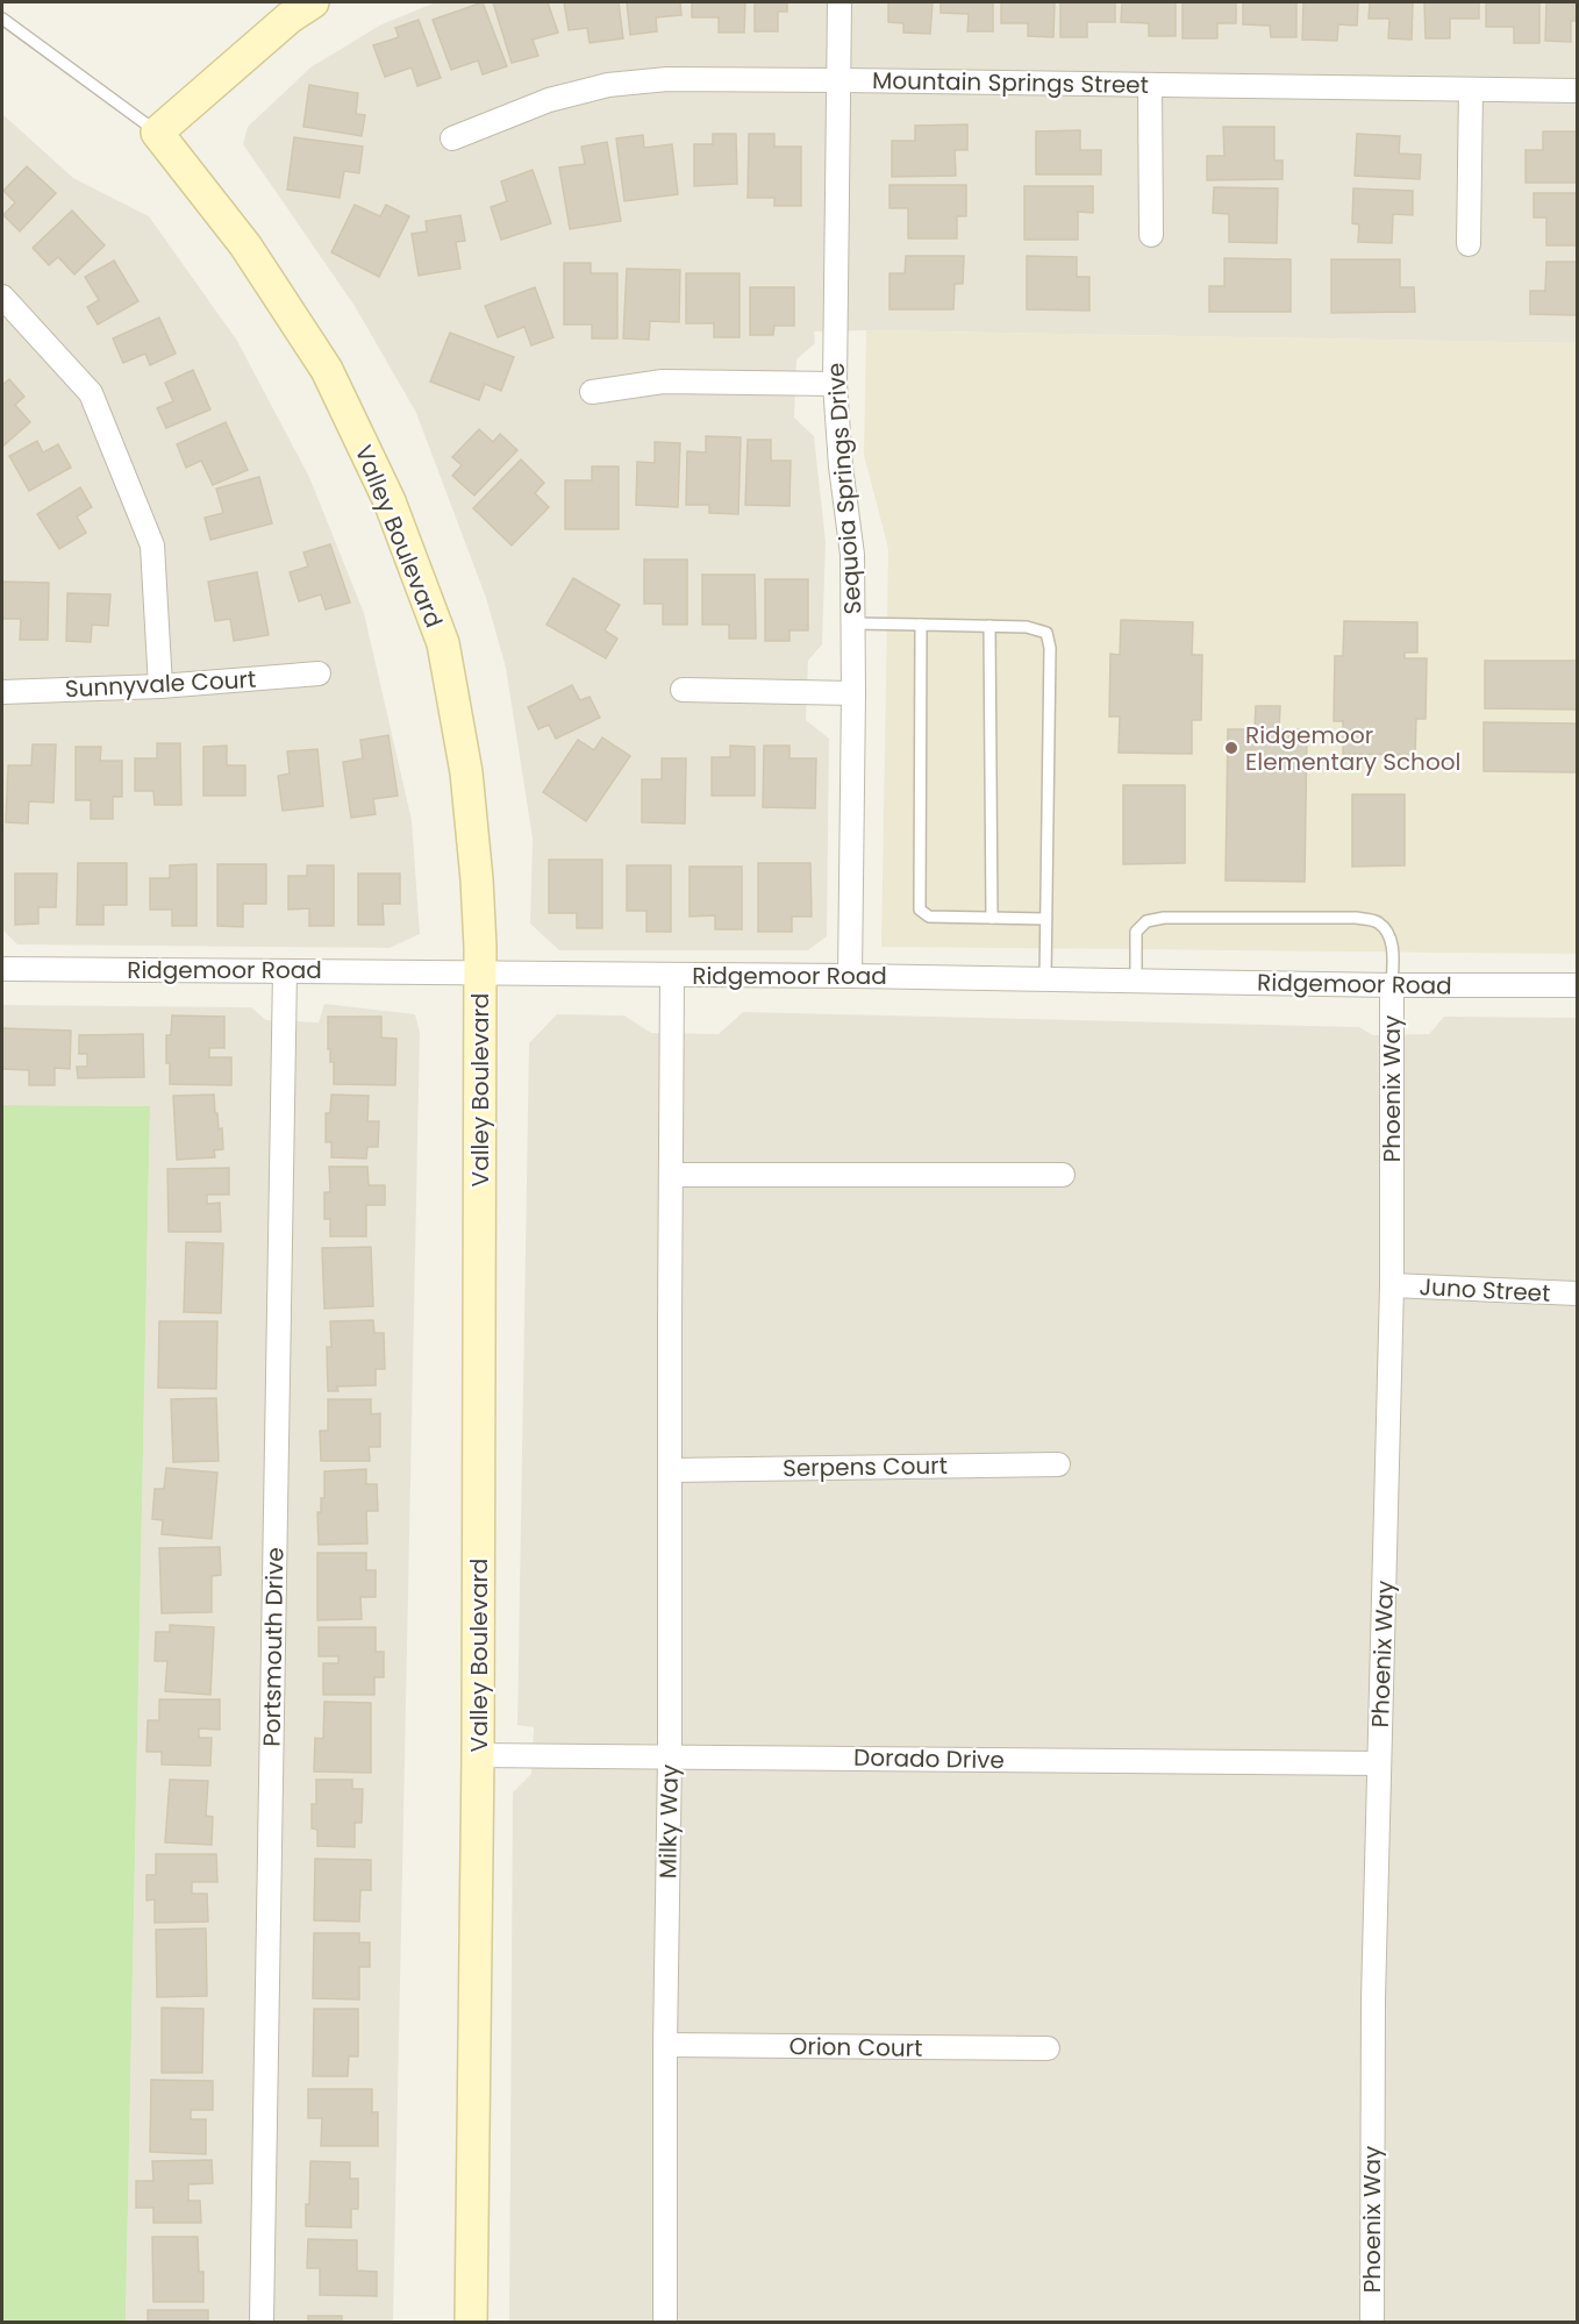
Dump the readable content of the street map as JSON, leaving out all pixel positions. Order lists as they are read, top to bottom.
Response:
{
  "streets": {
    "street": [
      "Mountain Springs Street",
      "Sequoia Springs Drive",
      "Valley Boulevard",
      "Sunnyvale Court",
      "Ridgemoor Road",
      "Phoenix Way",
      "Juno Street",
      "Serpens Court",
      "Portsmouth Drive",
      "Dorado Drive",
      "Milky Way",
      "Orion Court"
    ]
  },
  "crossings": [
    ["Mountain Springs Street", "Sequoia Springs Drive"],
    ["Sequoia Springs Drive", "Ridgemoor Road"],
    ["Valley Boulevard", "Ridgemoor Road"],
    ["Valley Boulevard", "Dorado Drive"],
    ["Ridgemoor Road", "Phoenix Way"],
    ["Ridgemoor Road", "Portsmouth Drive"],
    ["Ridgemoor Road", "Milky Way"],
    ["Phoenix Way", "Juno Street"],
    ["Phoenix Way", "Dorado Drive"],
    ["Serpens Court", "Milky Way"],
    ["Dorado Drive", "Milky Way"],
    ["Milky Way", "Orion Court"]
  ],
  "places": ["Ridgemoor Elementary School"]
}
